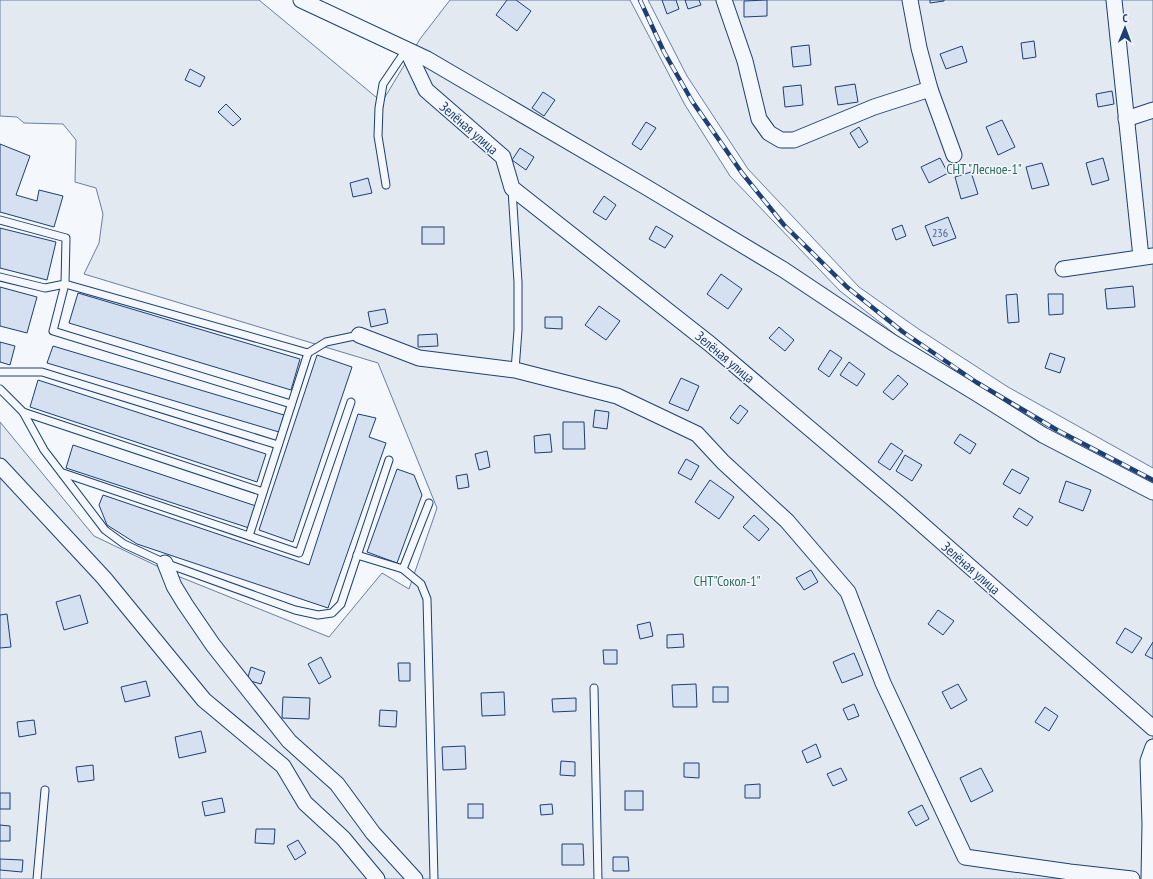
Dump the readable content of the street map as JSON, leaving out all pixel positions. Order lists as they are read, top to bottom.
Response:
{
  "streets": {
    "street": ["Зелёная улица"]
  },
  "parks": ["СНТ \"Лесное-1\"", "СНТ\"Сокол-1\""],
  "house_numbers": ["236"],
  "north": "top"
}
